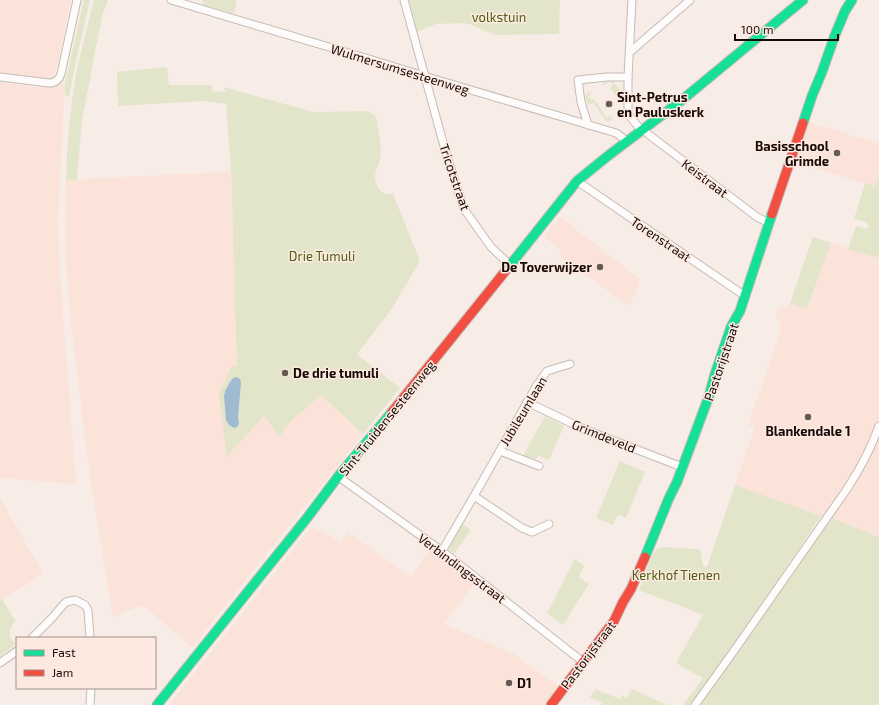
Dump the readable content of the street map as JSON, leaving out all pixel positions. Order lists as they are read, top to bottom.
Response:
{
  "streets": {
    "main road": ["Pastorijstraat", "Sint-Truidensesteenweg"],
    "street": [
      "Wulmersumsesteenweg",
      "Tricotstraat",
      "Keistraat",
      "Torenstraat",
      "Jubileumlaan",
      "Grimdeveld",
      "Verbindingsstraat"
    ]
  },
  "crossings": [
    ["Wulmersumsesteenweg", "Tricotstraat"],
    ["Wulmersumsesteenweg", "Sint-Truidensesteenweg"],
    ["Tricotstraat", "Sint-Truidensesteenweg"],
    ["Keistraat", "Pastorijstraat"],
    ["Keistraat", "Sint-Truidensesteenweg"],
    ["Torenstraat", "Pastorijstraat"],
    ["Torenstraat", "Sint-Truidensesteenweg"],
    ["Pastorijstraat", "Grimdeveld"],
    ["Pastorijstraat", "Verbindingsstraat"],
    ["Jubileumlaan", "Grimdeveld"],
    ["Jubileumlaan", "Verbindingsstraat"],
    ["Sint-Truidensesteenweg", "Verbindingsstraat"]
  ],
  "parks": ["volkstuin", "Drie Tumuli", "Kerkhof Tienen"],
  "places": [
    "Sint-Petrus en Pauluskerk",
    "Basisschool Grimde",
    "De Toverwijzer",
    "De drie tumuli",
    "Blankendale 1",
    "D1"
  ],
  "legend": ["Fast", "Jam"],
  "scale_bar": "100 m"
}
